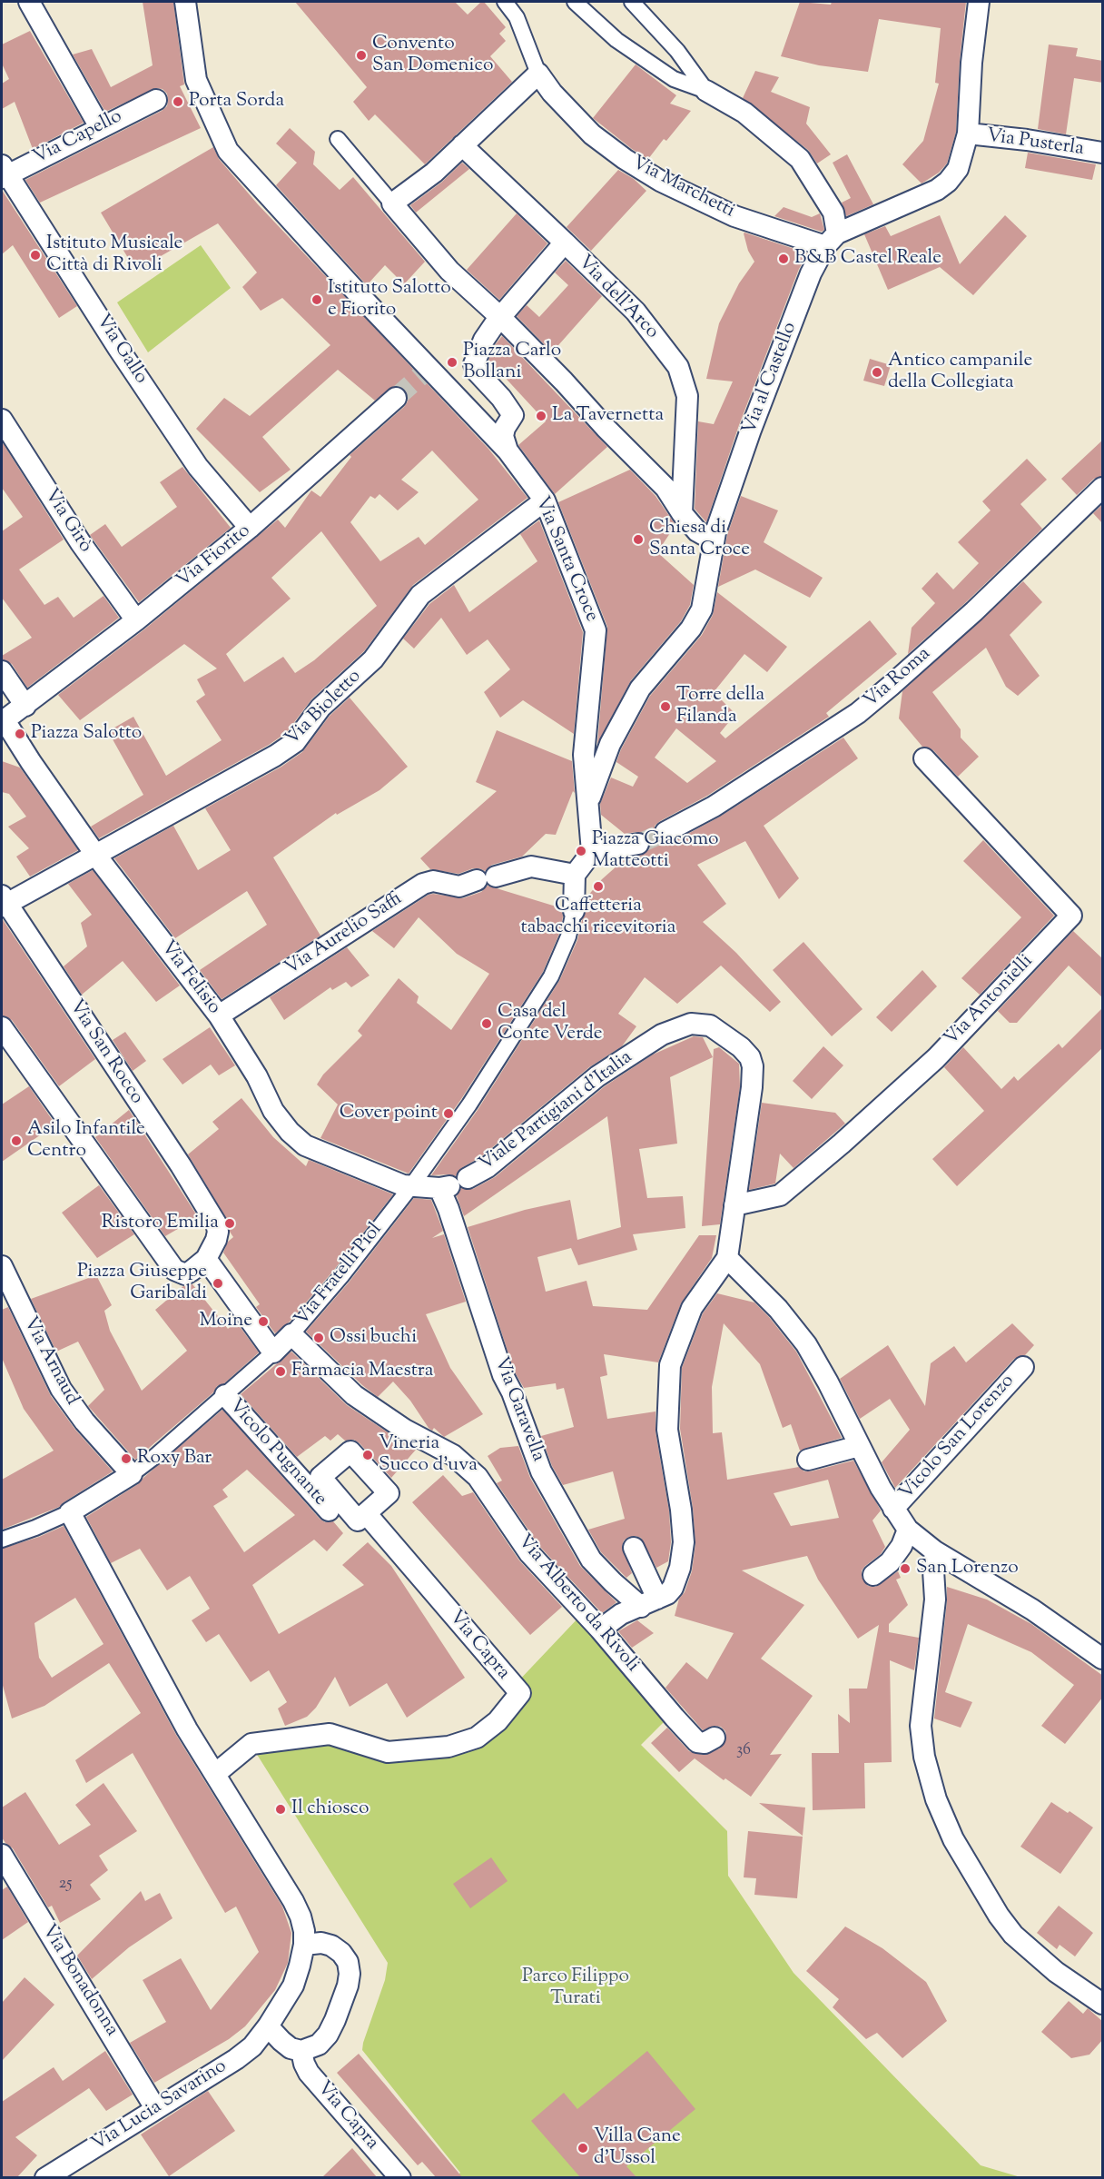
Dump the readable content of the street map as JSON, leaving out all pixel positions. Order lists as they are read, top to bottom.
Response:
{
  "streets": {
    "street": [
      "Via Capello",
      "Via Pusterla",
      "Via Marchetti",
      "Via dell'Arco",
      "Via Gallo",
      "Via al Castello",
      "Via Girò",
      "Via Fiorito",
      "Via Santa Croce",
      "Via Roma",
      "Via Bioletto",
      "Via Aurelio Saffi",
      "Via Felisio",
      "Via Antonielli",
      "Via San Rocco",
      "Viale Partigiani d'Italia",
      "Via Fratelli Piol",
      "Via Arnaud",
      "Via Garavella",
      "Vicolo San Lorenzo",
      "Vicolo Pugnante",
      "Via Alberto da Rivoli",
      "Via Capra",
      "Via Bonadonna",
      "Via Lucia Savarino"
    ]
  },
  "crossings": [
    ["Via Capello", "Via Gallo"],
    ["Via Marchetti", "Via al Castello"],
    ["Via Gallo", "Via Fiorito"],
    ["Via al Castello", "Via Santa Croce"],
    ["Via Girò", "Via Fiorito"],
    ["Via Santa Croce", "Via Bioletto"],
    ["Via Bioletto", "Via Felisio"],
    ["Via Bioletto", "Via San Rocco"],
    ["Via Aurelio Saffi", "Via Felisio"],
    ["Via Felisio", "Via Fratelli Piol"],
    ["Via Antonielli", "Viale Partigiani d'Italia"],
    ["Viale Partigiani d'Italia", "Via Garavella"],
    ["Via Fratelli Piol", "Via Arnaud"],
    ["Via Fratelli Piol", "Vicolo Pugnante"],
    ["Via Fratelli Piol", "Via Alberto da Rivoli"],
    ["Via Bonadonna", "Via Lucia Savarino"]
  ],
  "parks": ["Parco Filippo Turati"],
  "places": [
    "Convento San Domenico",
    "Porta Sorda",
    "Istituto Musicale Città di Rivoli",
    "B&B Castel Reale",
    "Istituto Salotto e Fiorito",
    "Piazza Carlo Bollani",
    "Antico campanile della Collegiata",
    "La Tavernetta",
    "Chiesa di Santa Croce",
    "Torre della Filanda",
    "Piazza Salotto",
    "Piazza Giacomo Matteotti",
    "Caffetteria tabacchi ricevitoria",
    "Casa del Conte Verde",
    "Cover point",
    "Asilo Infantile Centro",
    "Ristoro Emilia",
    "Piazza Giuseppe Garibaldi",
    "Moine",
    "Ossi buchi",
    "Farmacia Maestra",
    "Vineria Succo d'uva",
    "Roxy Bar",
    "San Lorenzo",
    "Il chiosco",
    "Villa Cane d'Ussol"
  ],
  "house_numbers": ["36", "25"]
}
